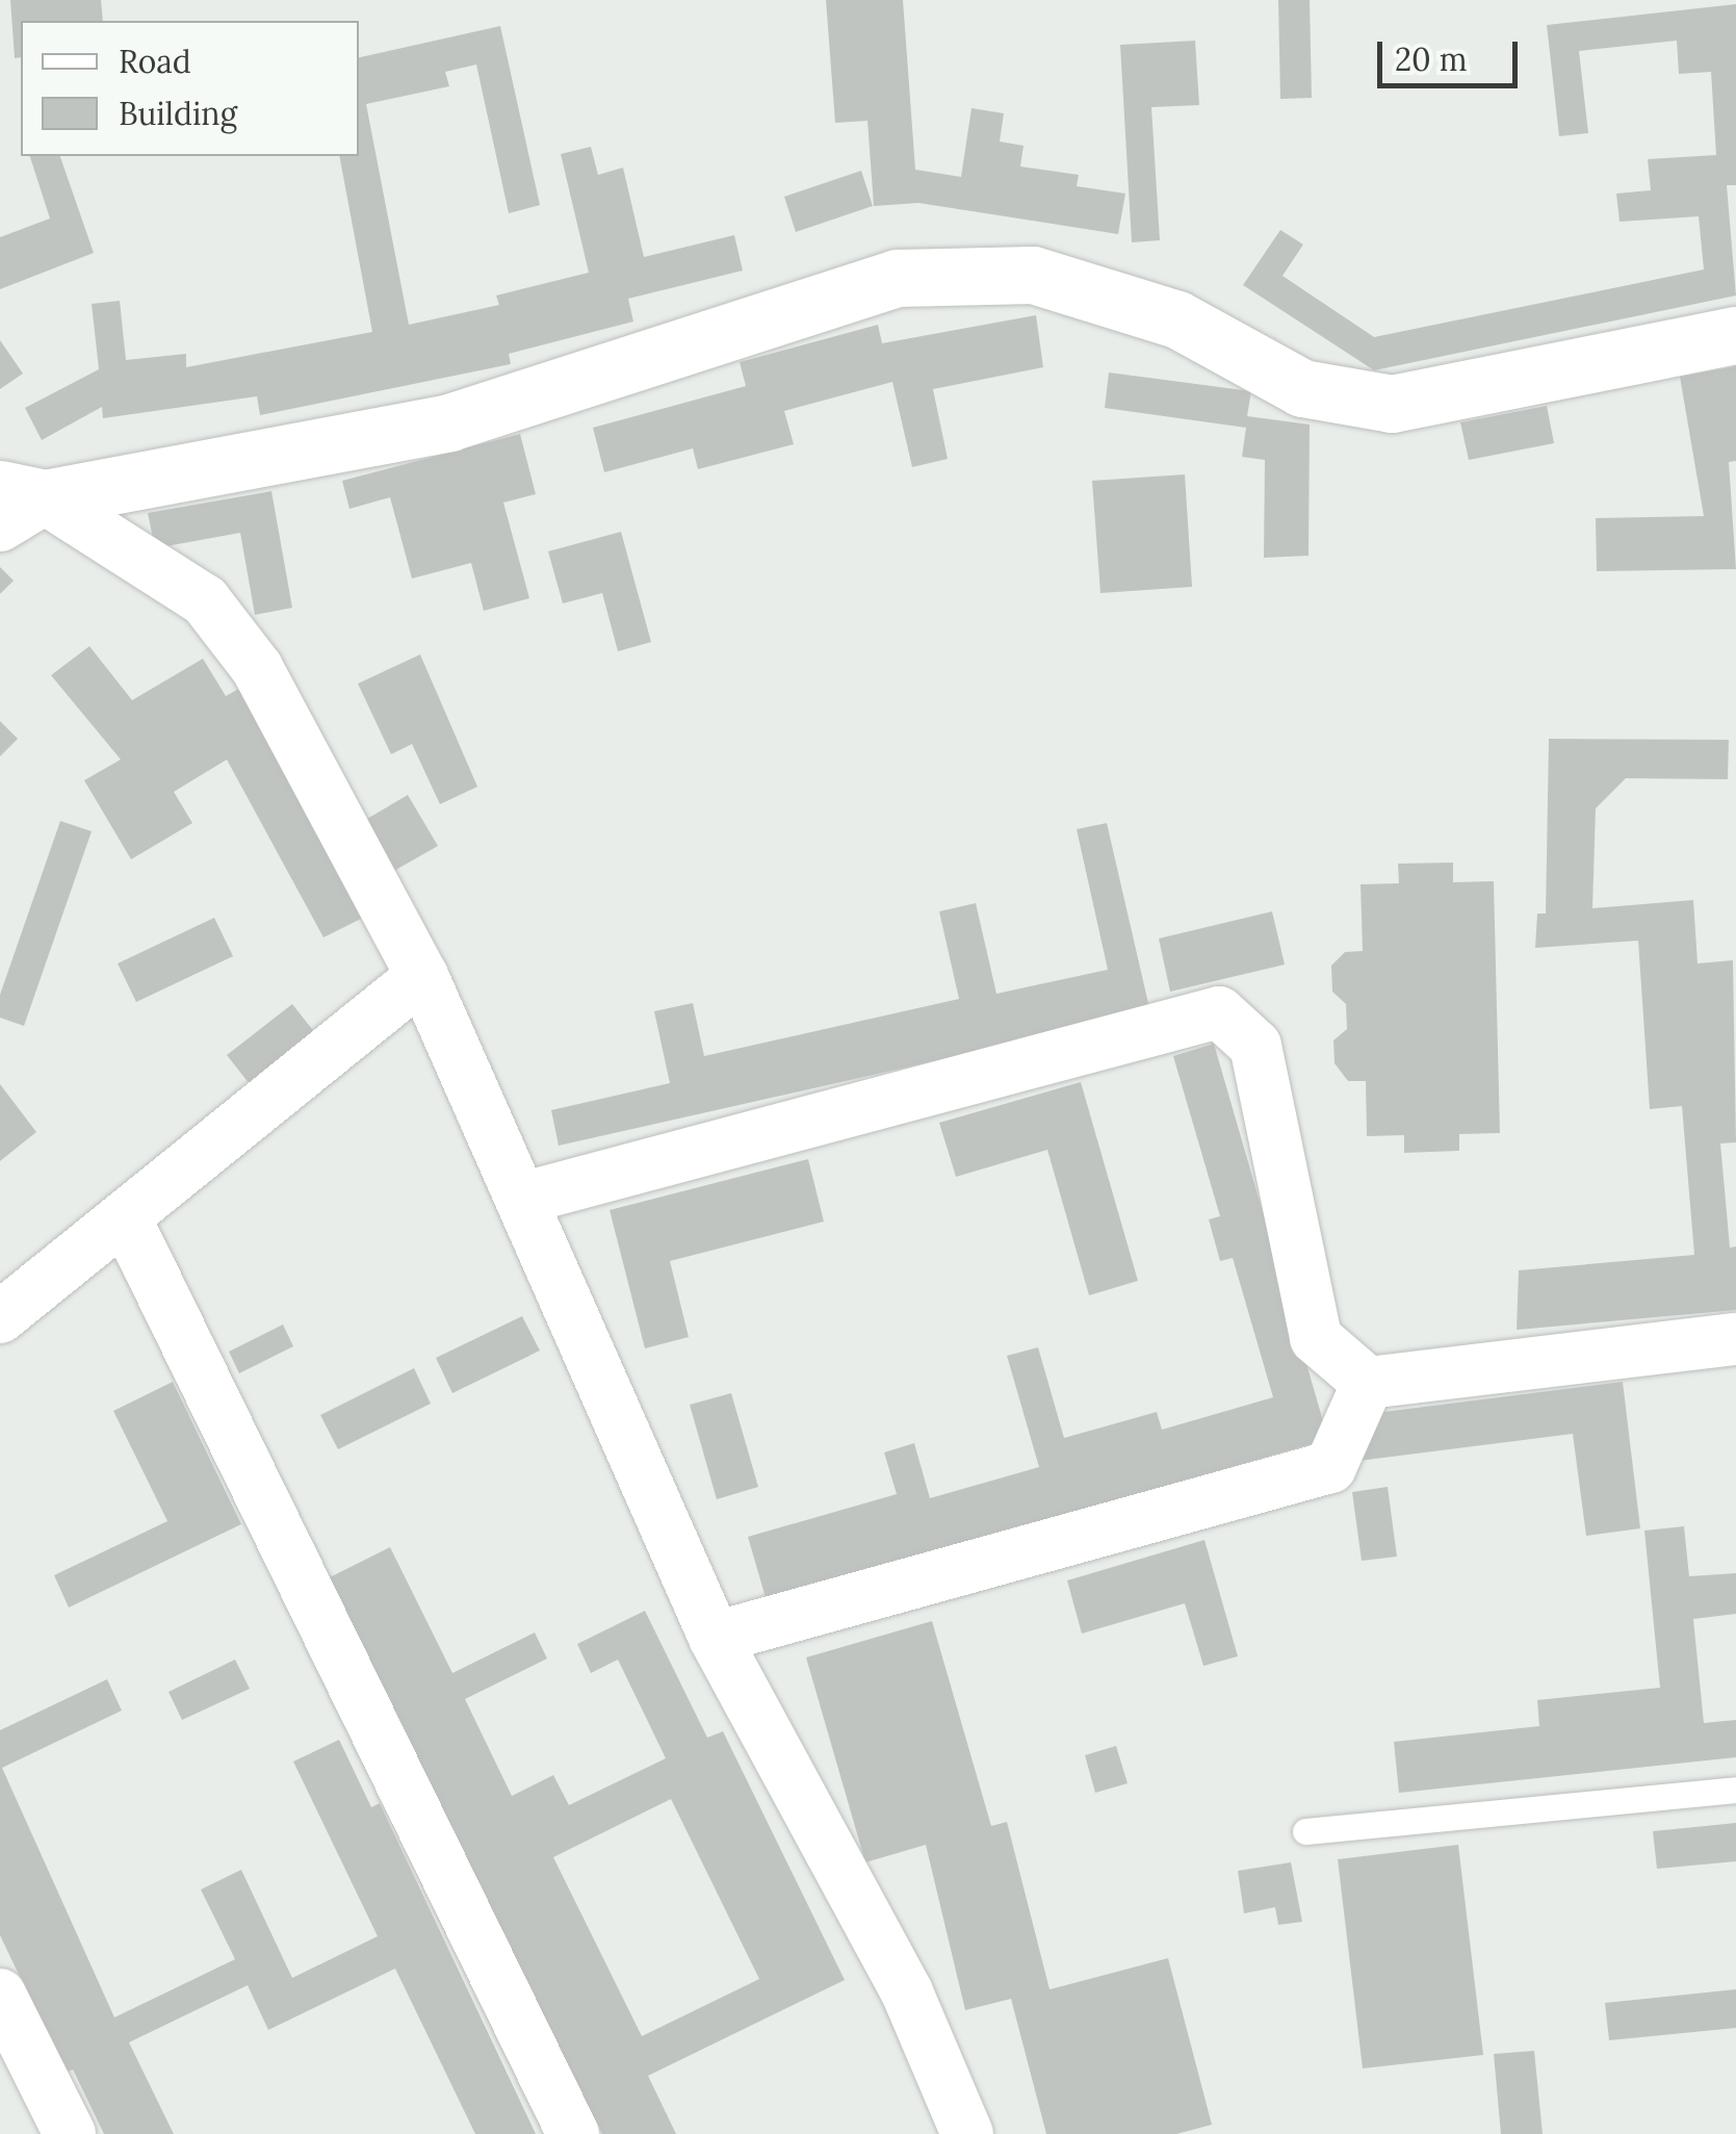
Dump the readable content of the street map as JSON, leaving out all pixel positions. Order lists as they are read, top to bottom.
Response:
{
  "legend": ["Road", "Building"],
  "scale_bar": "20 m"
}
